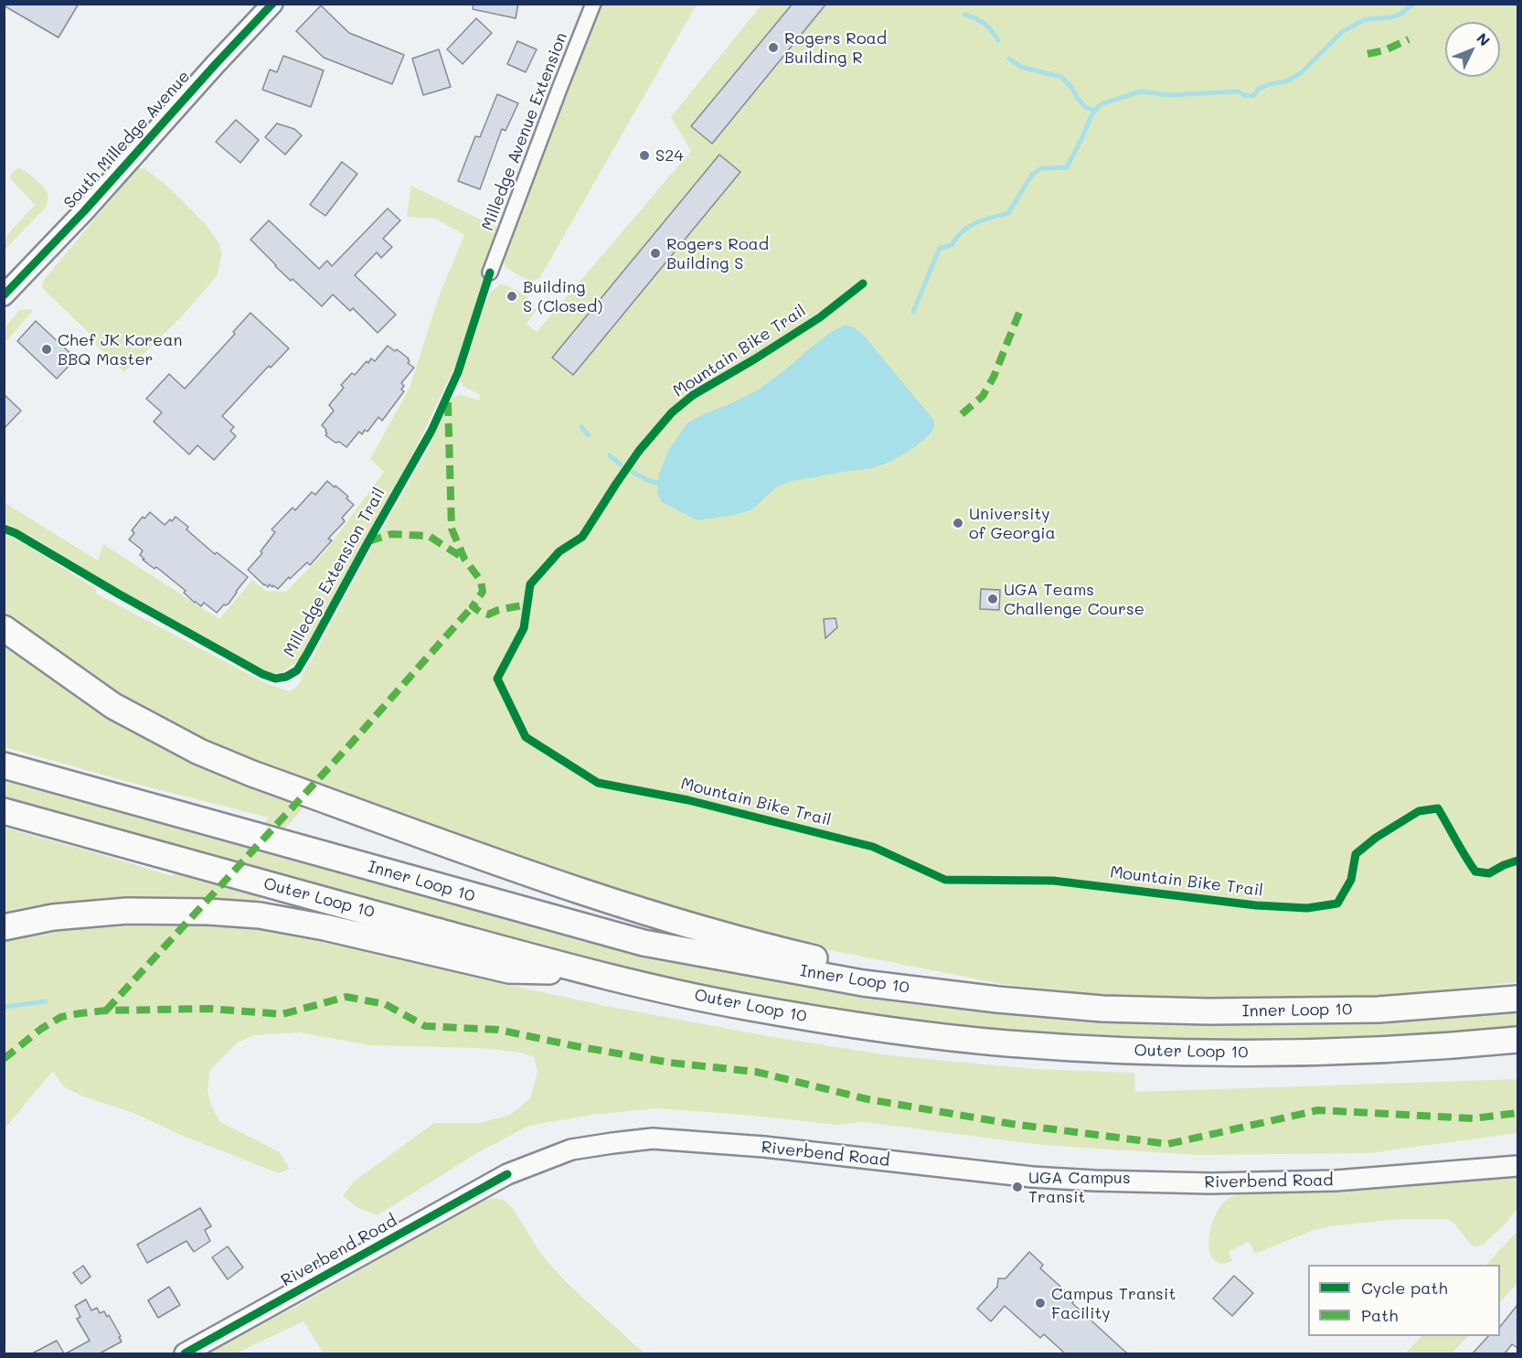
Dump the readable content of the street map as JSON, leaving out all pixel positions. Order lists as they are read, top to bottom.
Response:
{
  "streets": {
    "highway": ["Inner Loop 10", "Outer Loop 10"],
    "street": ["Milledge Avenue Extension", "South Milledge Avenue", "Riverbend Road"],
    "cycle path": ["Mountain Bike Trail", "Milledge Extension Trail"]
  },
  "places": [
    "Rogers Road Building R",
    "S24",
    "Rogers Road Building S",
    "Building S (Closed)",
    "Chef JK Korean BBQ Master",
    "University of Georgia",
    "UGA Teams Challenge Course",
    "UGA Campus Transit",
    "Campus Transit Facility"
  ],
  "legend": ["Cycle path", "Path"],
  "north": "top right"
}
